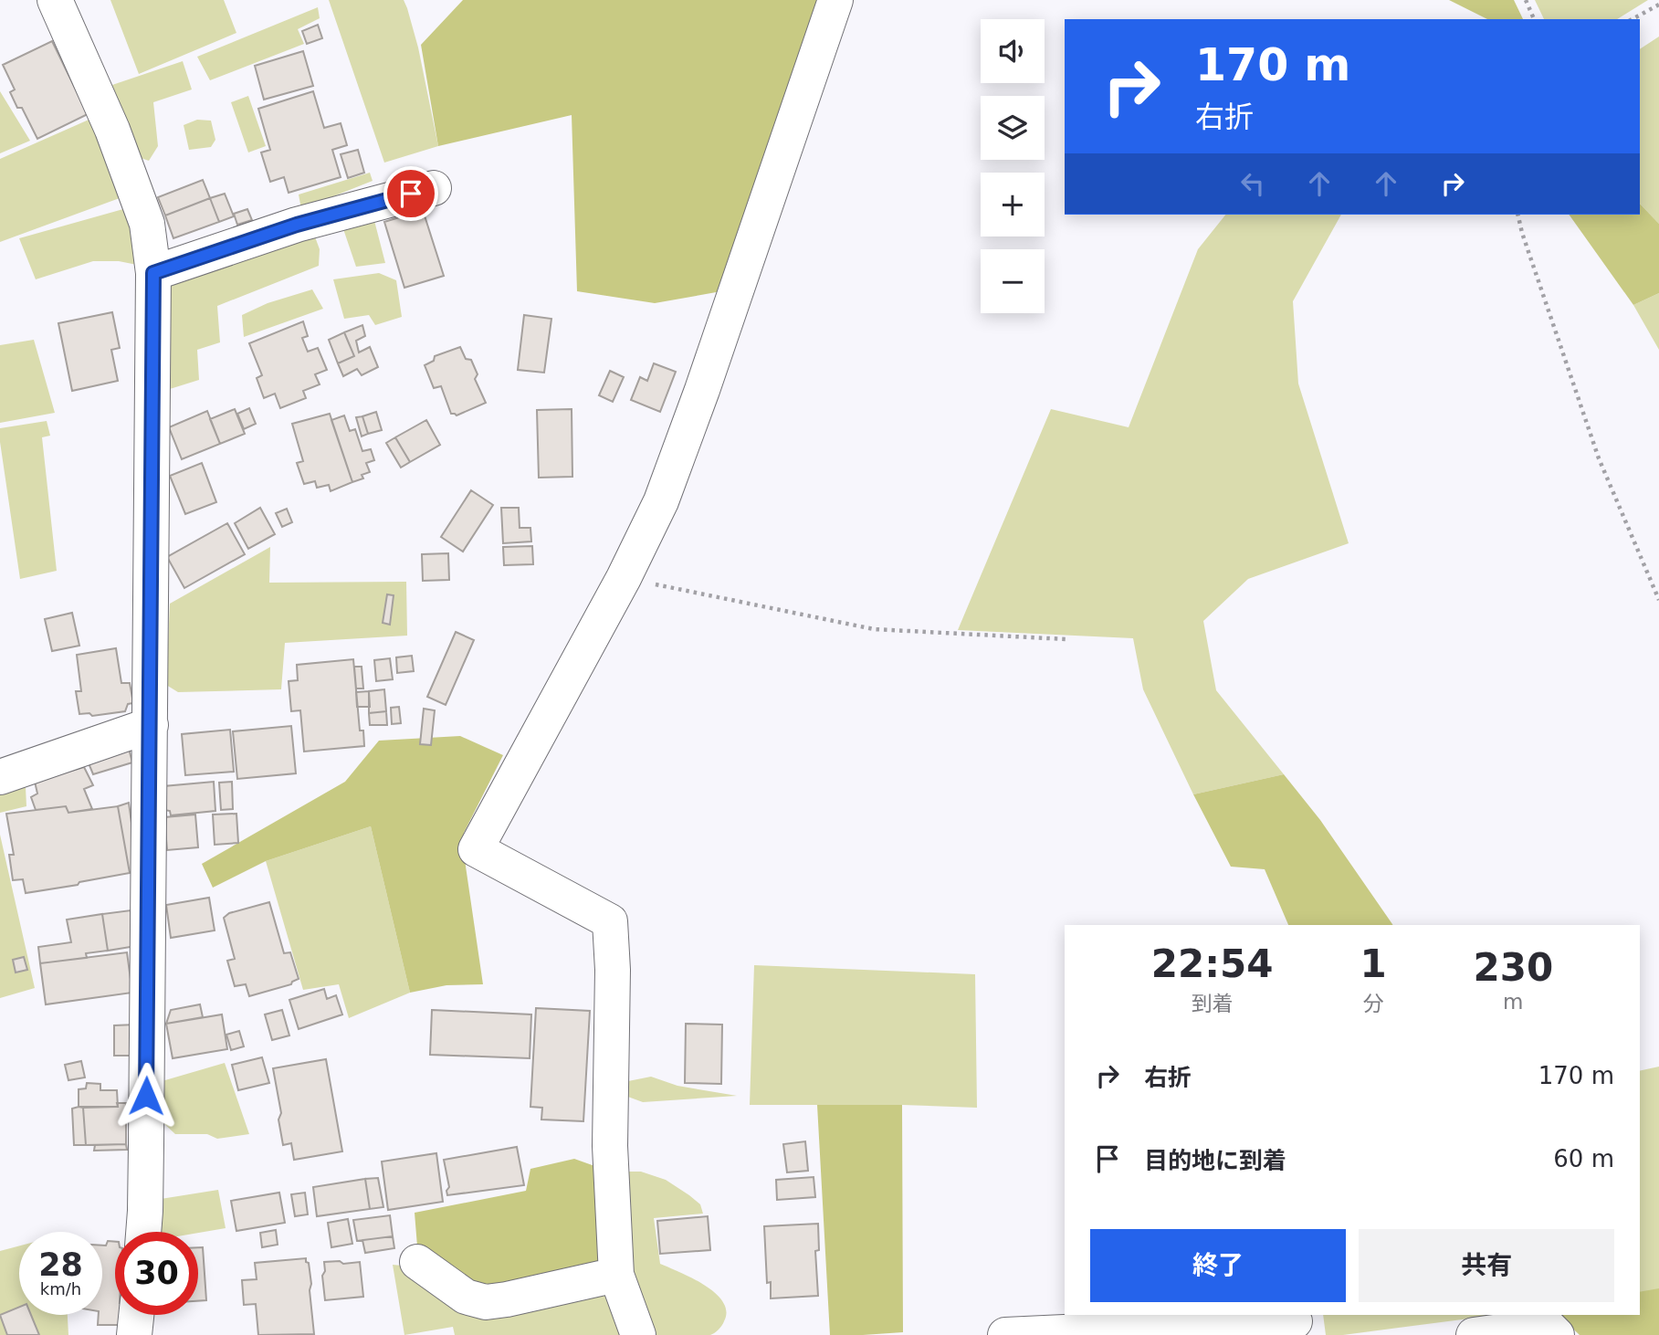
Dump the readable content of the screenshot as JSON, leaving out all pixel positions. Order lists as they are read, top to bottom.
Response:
{
  "page": {
    "map_buttons": ["+", "−"],
    "turn": ["170 m", "右折"],
    "eta": [
      "22:54",
      "到着",
      "1",
      "分",
      "230",
      "m"
    ],
    "list": [
      {
        "name": "右折",
        "value": "170 m"
      },
      {
        "name": "目的地に到着",
        "value": "60 m"
      }
    ],
    "buttons": ["終了", "共有"],
    "speed": "28 km/h",
    "limit": "30"
  }
}
